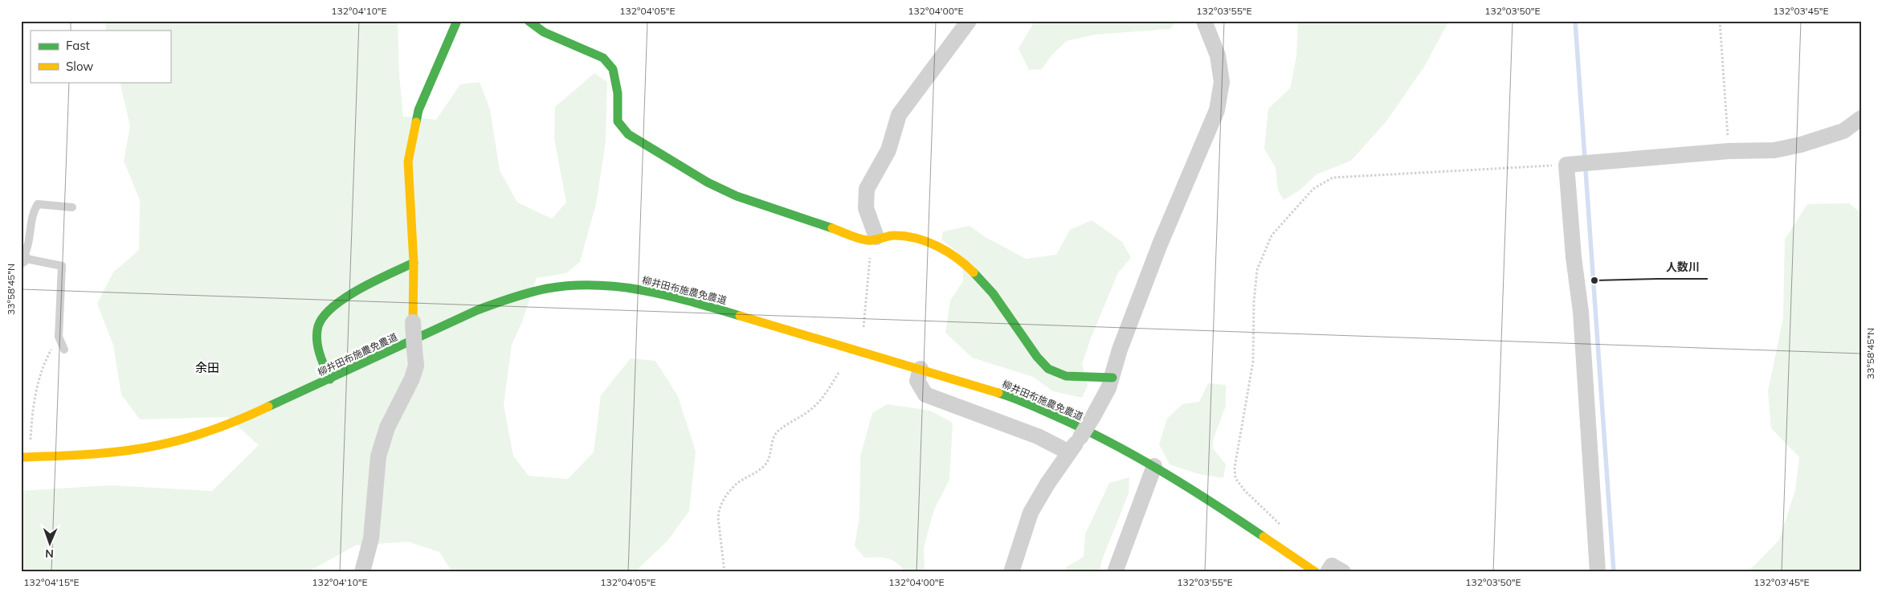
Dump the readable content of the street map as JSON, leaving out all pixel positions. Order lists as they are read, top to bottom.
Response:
{
  "streets": {
    "street": ["柳井田布施農免農道"]
  },
  "districts": ["余田"],
  "places": ["人数川"],
  "legend": ["Fast", "Slow"],
  "north": "bottom",
  "coordinates": [
    "132°04'10\"E",
    "132°04'05\"E",
    "132°04'00\"E",
    "132°03'55\"E",
    "132°03'50\"E",
    "132°03'45\"E",
    "33°58'45\"N",
    "132°04'15\"E"
  ]
}
